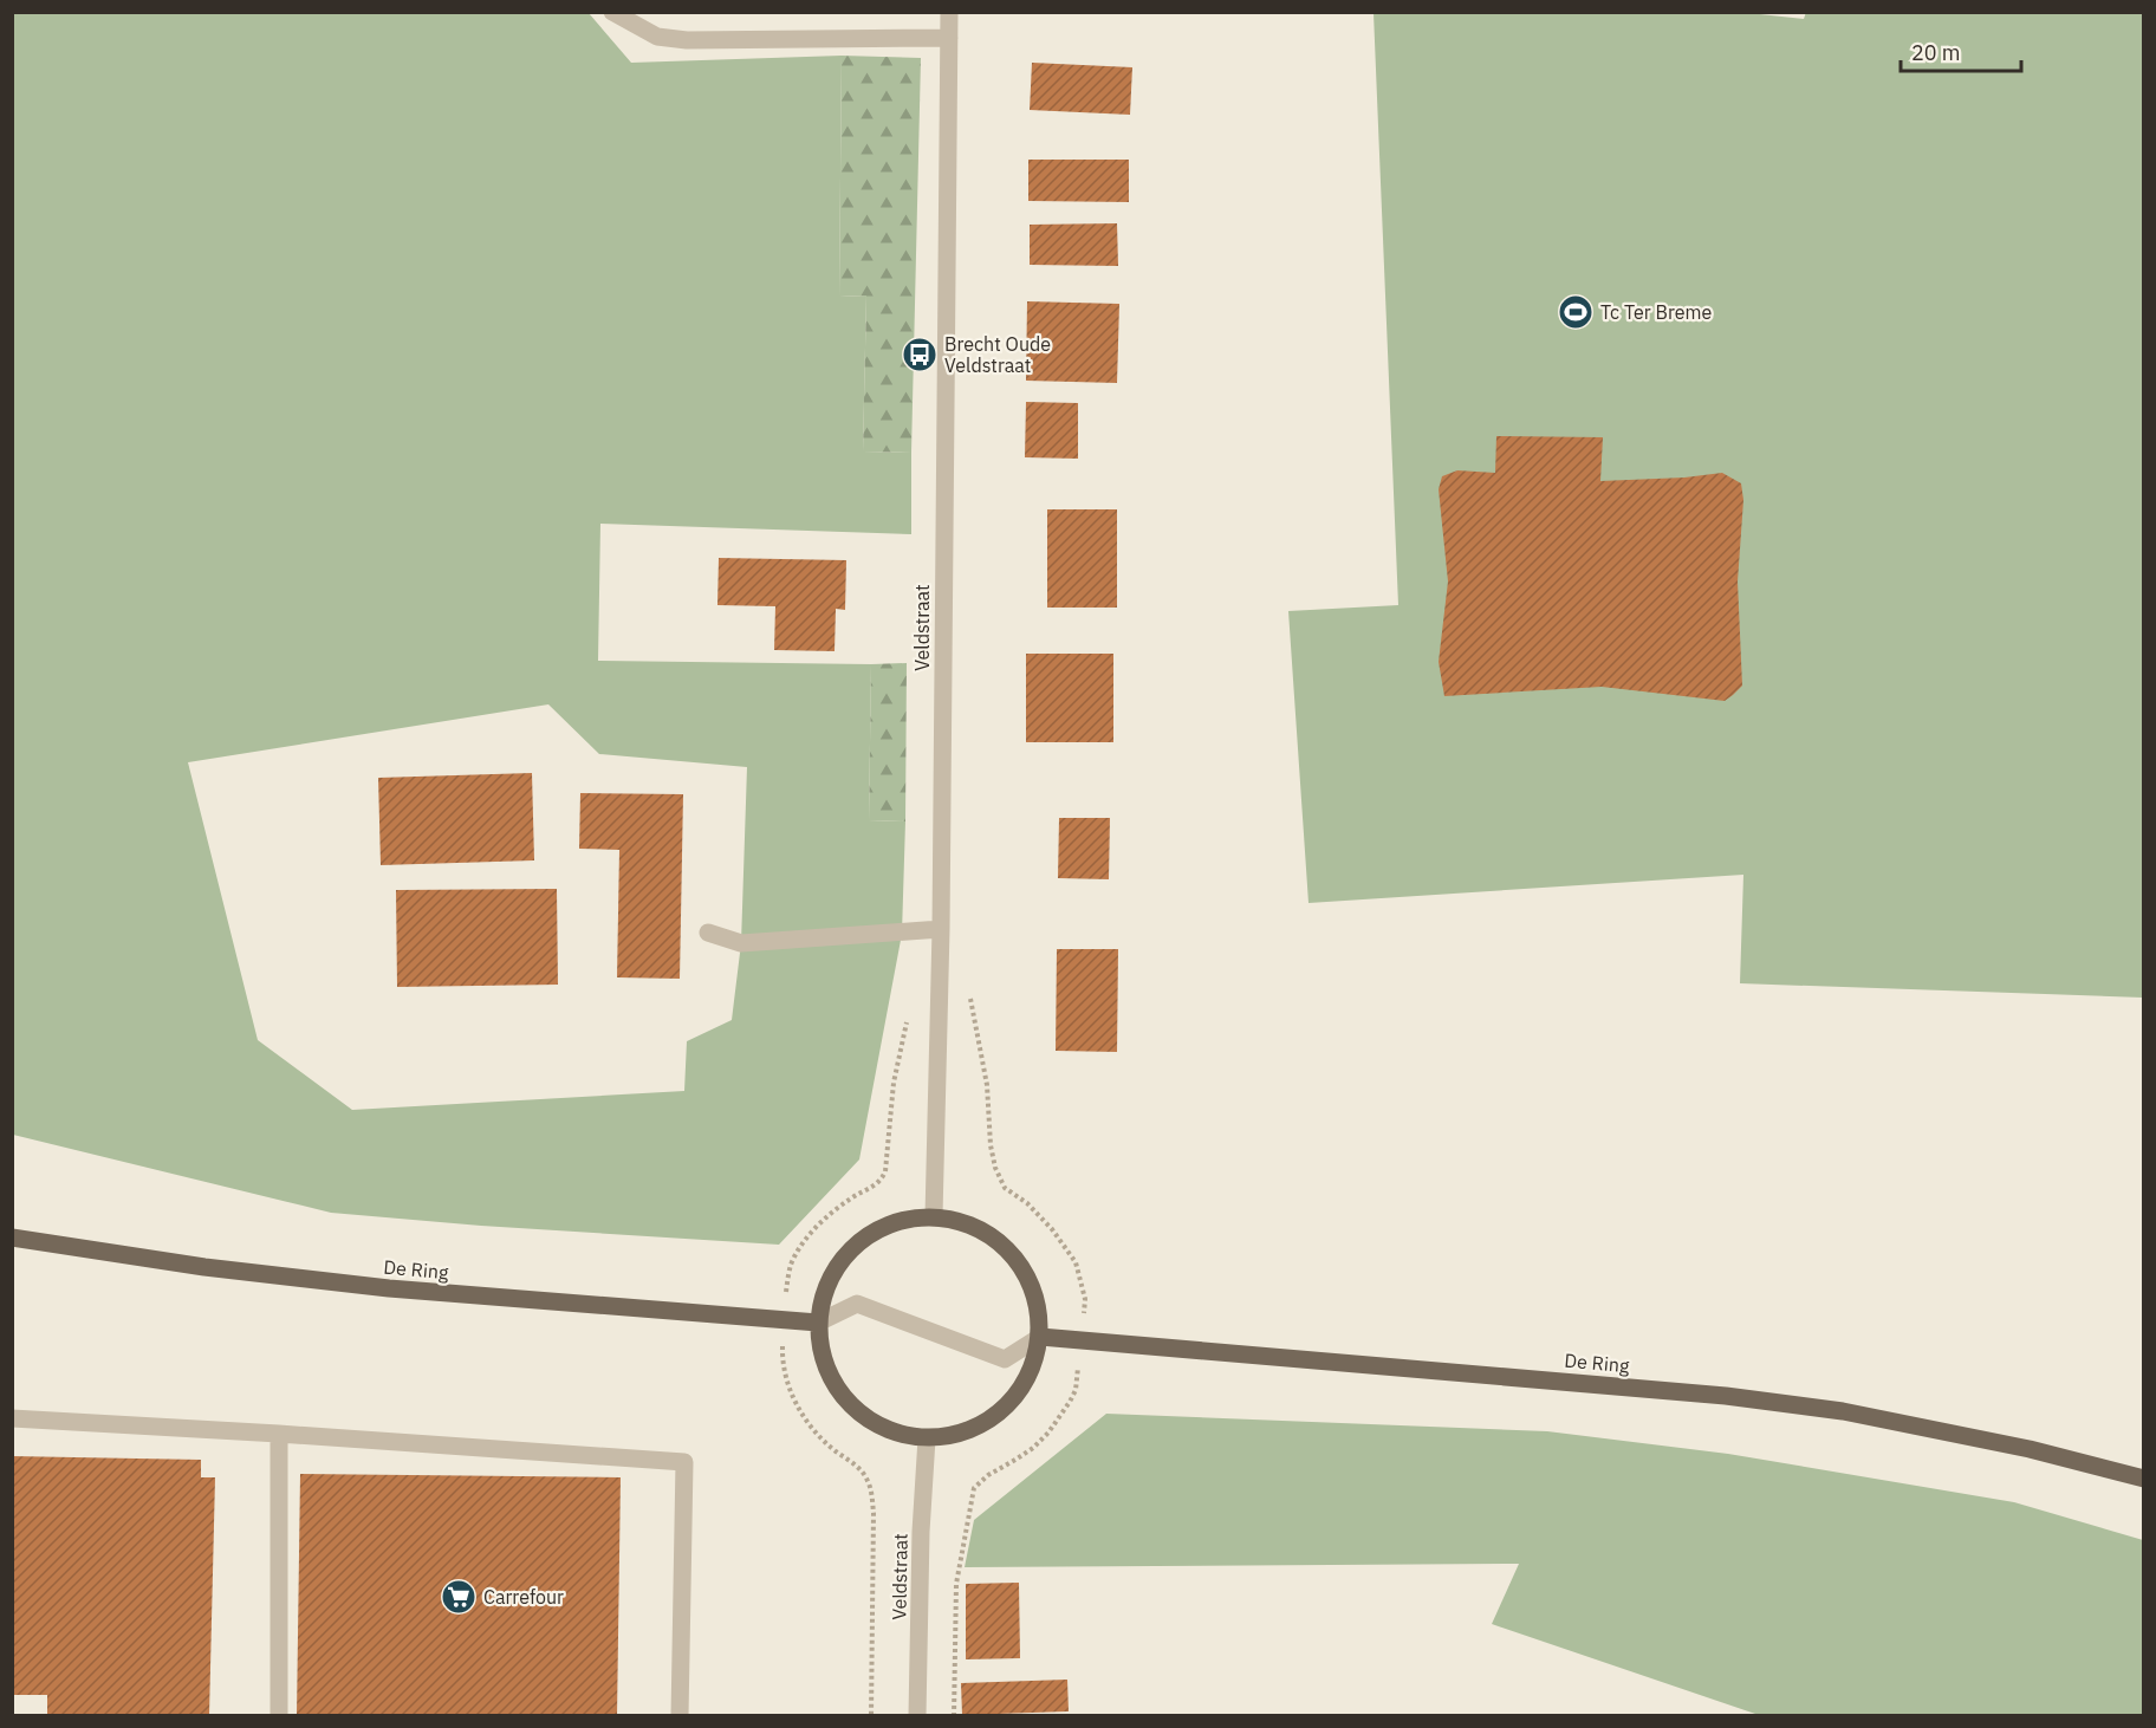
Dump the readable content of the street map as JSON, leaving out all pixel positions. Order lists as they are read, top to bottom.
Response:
{
  "streets": {
    "main road": ["De Ring"],
    "street": ["Veldstraat"]
  },
  "places": {
    "sports": ["Tc Ter Breme"],
    "bus stop": ["Brecht Oude Veldstraat"],
    "supermarket": ["Carrefour"]
  },
  "scale_bar": "20 m"
}
